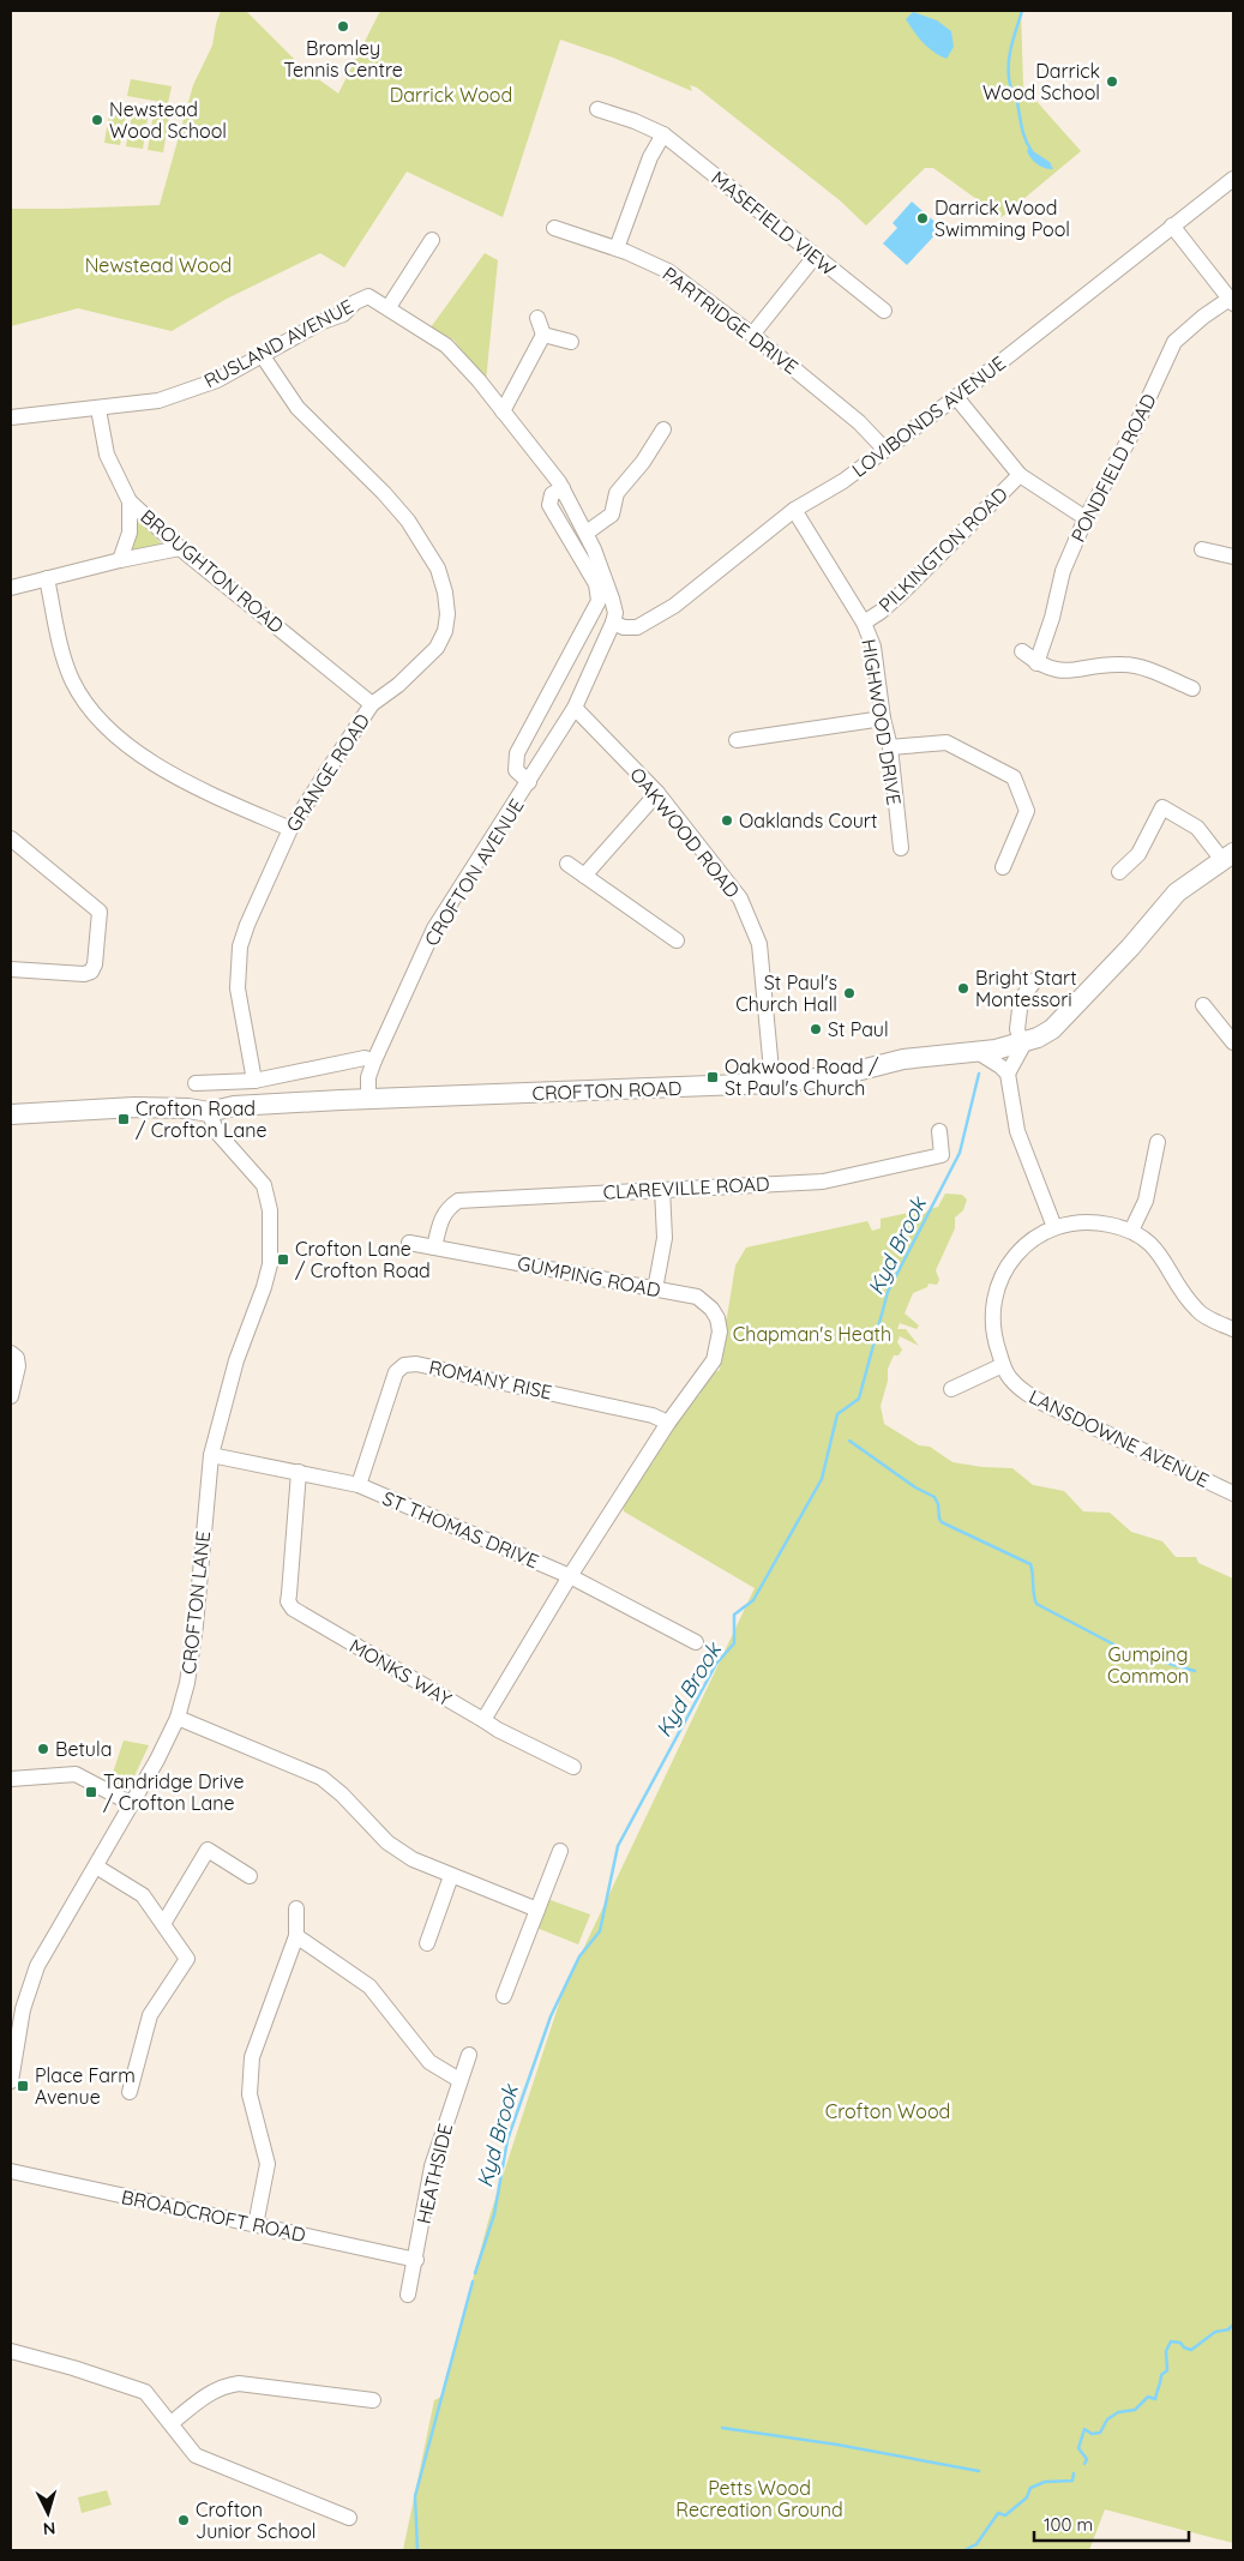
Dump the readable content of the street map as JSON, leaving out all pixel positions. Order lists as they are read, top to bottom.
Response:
{
  "streets": {
    "main road": ["CROFTON ROAD"],
    "street": [
      "MASEFIELD VIEW",
      "PARTRIDGE DRIVE",
      "RUSLAND AVENUE",
      "LOVIBONDS AVENUE",
      "PONDFIELD ROAD",
      "PILKINGTON ROAD",
      "BROUGHTON ROAD",
      "HIGHWOOD DRIVE",
      "GRANGE ROAD",
      "OAKWOOD ROAD",
      "CROFTON AVENUE",
      "CLAREVILLE ROAD",
      "GUMPING ROAD",
      "ROMANY RISE",
      "LANSDOWNE AVENUE",
      "ST THOMAS DRIVE",
      "CROFTON LANE",
      "MONKS WAY",
      "HEATHSIDE",
      "BROADCROFT ROAD"
    ]
  },
  "crossings": [
    ["PARTRIDGE DRIVE", "LOVIBONDS AVENUE"],
    ["RUSLAND AVENUE", "BROUGHTON ROAD"],
    ["RUSLAND AVENUE", "GRANGE ROAD"],
    ["LOVIBONDS AVENUE", "HIGHWOOD DRIVE"],
    ["LOVIBONDS AVENUE", "CROFTON AVENUE"],
    ["PILKINGTON ROAD", "HIGHWOOD DRIVE"],
    ["BROUGHTON ROAD", "GRANGE ROAD"],
    ["OAKWOOD ROAD", "CROFTON AVENUE"],
    ["OAKWOOD ROAD", "CROFTON ROAD"],
    ["CROFTON AVENUE", "CROFTON ROAD"],
    ["CROFTON ROAD", "CROFTON LANE"],
    ["CLAREVILLE ROAD", "GUMPING ROAD"],
    ["GUMPING ROAD", "ROMANY RISE"],
    ["ROMANY RISE", "ST THOMAS DRIVE"],
    ["ST THOMAS DRIVE", "CROFTON LANE"],
    ["ST THOMAS DRIVE", "MONKS WAY"],
    ["HEATHSIDE", "BROADCROFT ROAD"]
  ],
  "water": ["Kyd Brook"],
  "parks": [
    "Darrick Wood",
    "Newstead Wood",
    "Chapman's Heath",
    "Gumping Common",
    "Crofton Wood",
    "Petts Wood Recreation Ground"
  ],
  "places": {
    "other": [
      "Bromley Tennis Centre",
      "Darrick Wood School",
      "Newstead Wood School",
      "Darrick Wood Swimming Pool",
      "Oaklands Court",
      "Bright Start Montessori",
      "St Paul's Church Hall",
      "St Paul",
      "Betula",
      "Crofton Junior School"
    ],
    "transit": [
      "Oakwood Road / St Paul's Church",
      "Crofton Road / Crofton Lane",
      "Crofton Lane / Crofton Road",
      "Tandridge Drive / Crofton Lane",
      "Place Farm Avenue"
    ]
  },
  "scale_bar": "100 m",
  "north": "bottom"
}
